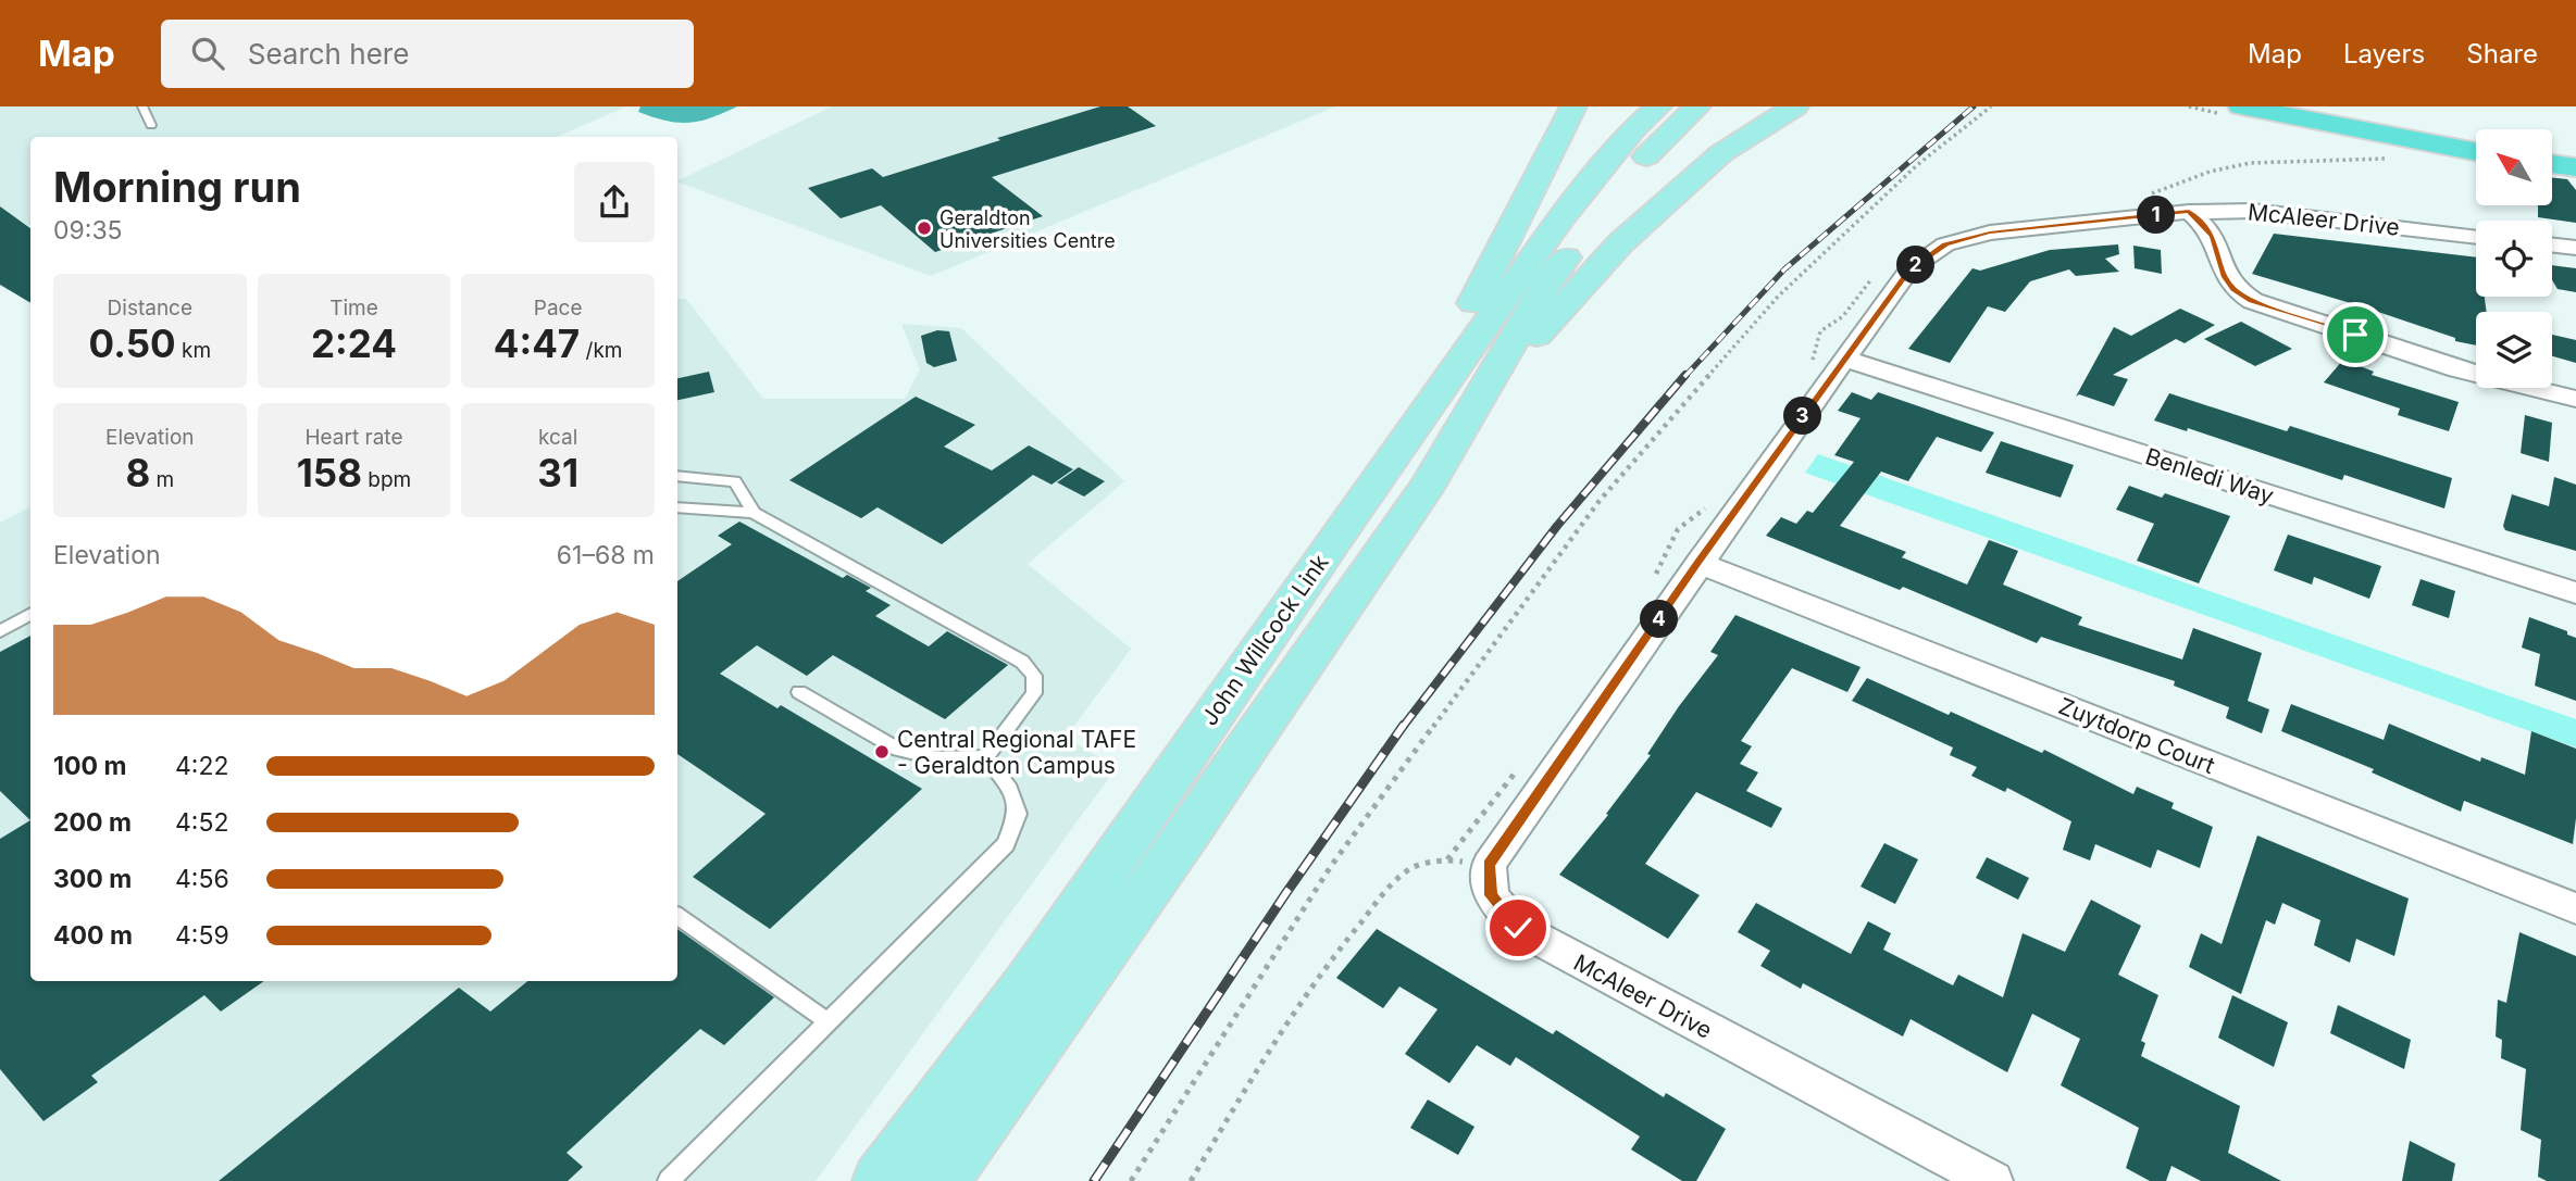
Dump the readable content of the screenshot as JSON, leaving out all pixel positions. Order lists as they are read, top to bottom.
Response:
{
  "streets": {
    "main road": ["John Willcock Link"],
    "street": ["McAleer Drive", "Benledi Way", "Zuytdorp Court"]
  },
  "crossings": [
    ["McAleer Drive", "Benledi Way"],
    ["McAleer Drive", "Zuytdorp Court"]
  ],
  "places": ["Geraldton Universities Centre", "Central Regional TAFE - Geraldton Campus"],
  "north": "top left",
  "page": {
    "header": "Map",
    "search": "Search here",
    "nav": ["Map", "Layers", "Share"],
    "heading": ["Morning run", "09:35"],
    "pins": [
      "1",
      "2",
      "3",
      "4"
    ],
    "stats": [
      ["Distance", "0.50 km"],
      ["Time", "2:24"],
      ["Pace", "4:47 /km"],
      ["Elevation", "8 m"],
      ["Heart rate", "158 bpm"],
      ["kcal", "31"]
    ],
    "chart": ["Elevation", "61–68 m"],
    "list": [
      {
        "name": "100 m",
        "note": "4:22"
      },
      {
        "name": "200 m",
        "note": "4:52"
      },
      {
        "name": "300 m",
        "note": "4:56"
      },
      {
        "name": "400 m",
        "note": "4:59"
      }
    ]
  }
}
